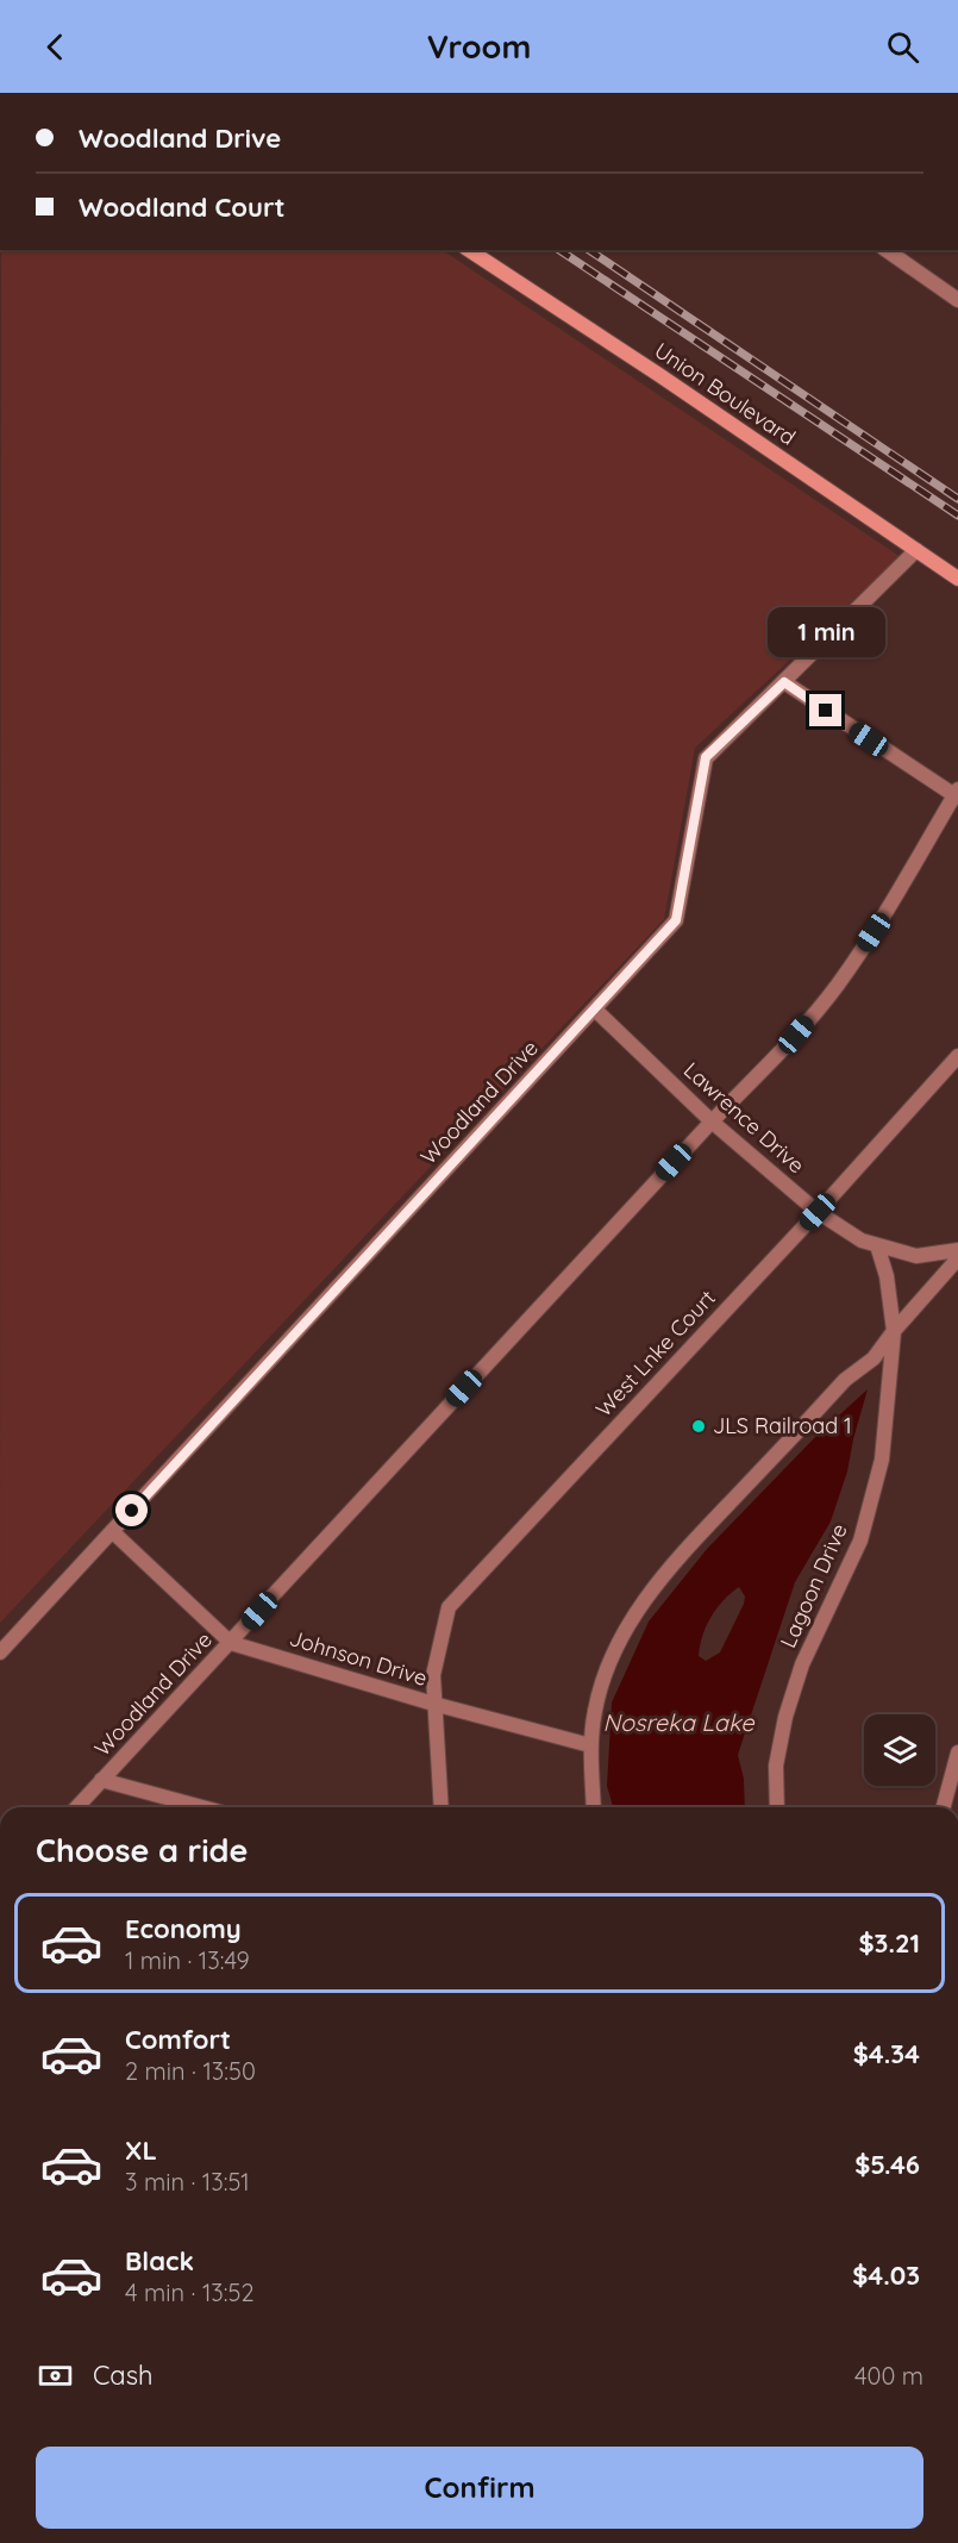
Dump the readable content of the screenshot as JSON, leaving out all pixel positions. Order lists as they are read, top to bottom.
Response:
{
  "streets": {
    "main road": ["Union Boulevard"],
    "street": [
      "Woodland Drive",
      "Lawrence Drive",
      "West Lnke Court",
      "Lagoon Drive",
      "Johnson Drive"
    ]
  },
  "crossings": [
    ["Union Boulevard", "Woodland Drive"],
    ["Woodland Drive", "Lawrence Drive"],
    ["Woodland Drive", "Johnson Drive"],
    ["Lawrence Drive", "West Lnke Court"],
    ["Lawrence Drive", "Lagoon Drive"],
    ["West Lnke Court", "Johnson Drive"]
  ],
  "water": ["Nosreka Lake"],
  "places": ["JLS Railroad 1"],
  "page": {
    "header": "Vroom",
    "banner": ["Woodland Drive", "Woodland Court"],
    "bubble": "1 min",
    "heading": "Choose a ride",
    "list": [
      {
        "name": "Economy",
        "note": "1 min · 13:49",
        "value": "$3.21"
      },
      {
        "name": "Comfort",
        "note": "2 min · 13:50",
        "value": "$4.34"
      },
      {
        "name": "XL",
        "note": "3 min · 13:51",
        "value": "$5.46"
      },
      {
        "name": "Black",
        "note": "4 min · 13:52",
        "value": "$4.03"
      }
    ],
    "pay": ["Cash", "400 m"],
    "buttons": "Confirm"
  }
}
